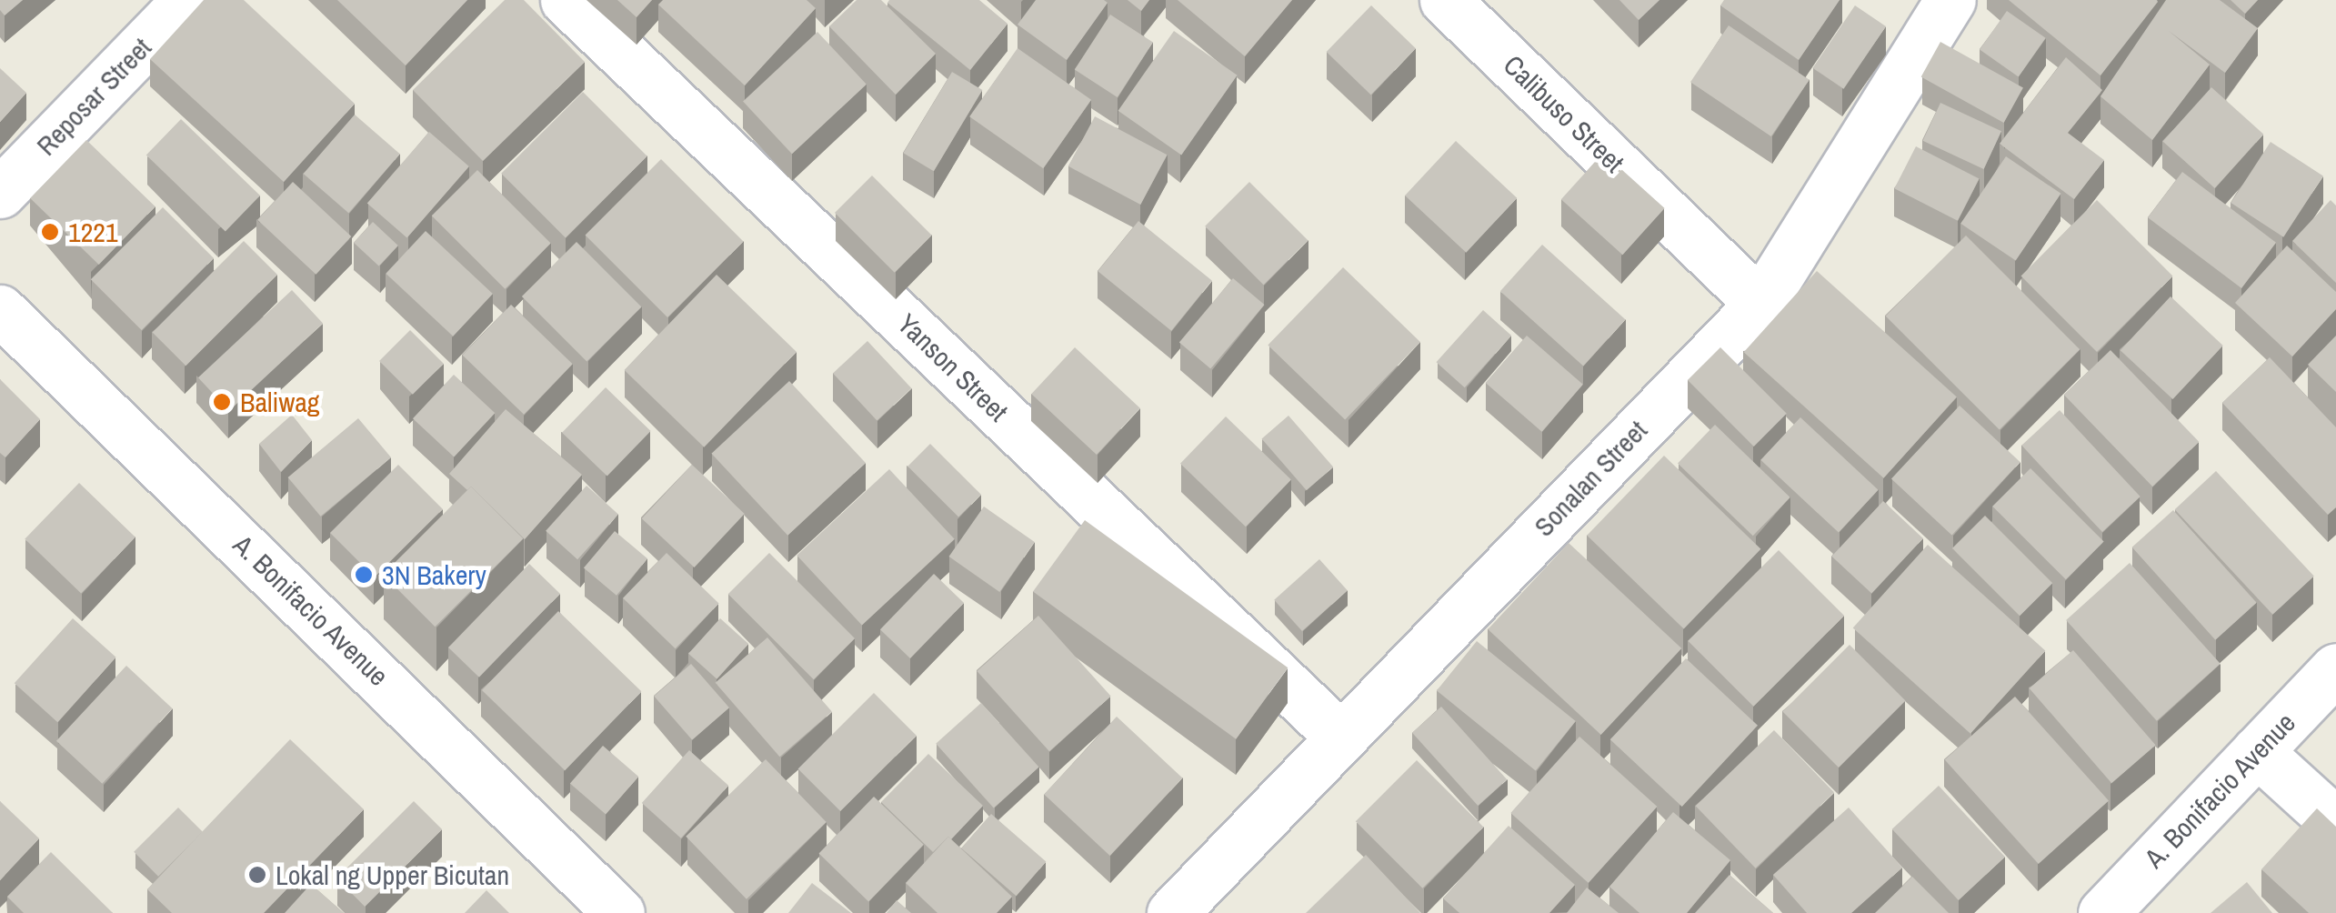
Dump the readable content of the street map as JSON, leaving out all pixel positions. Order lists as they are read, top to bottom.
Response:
{
  "streets": {
    "street": [
      "Reposar Street",
      "Calibuso Street",
      "Yanson Street",
      "Sonalan Street",
      "A. Bonifacio Avenue"
    ]
  },
  "crossings": [
    ["Calibuso Street", "Sonalan Street"],
    ["Yanson Street", "Sonalan Street"]
  ],
  "places": [
    "1221",
    "Baliwag",
    "3N Bakery",
    "Lokal ng Upper Bicutan"
  ]
}
